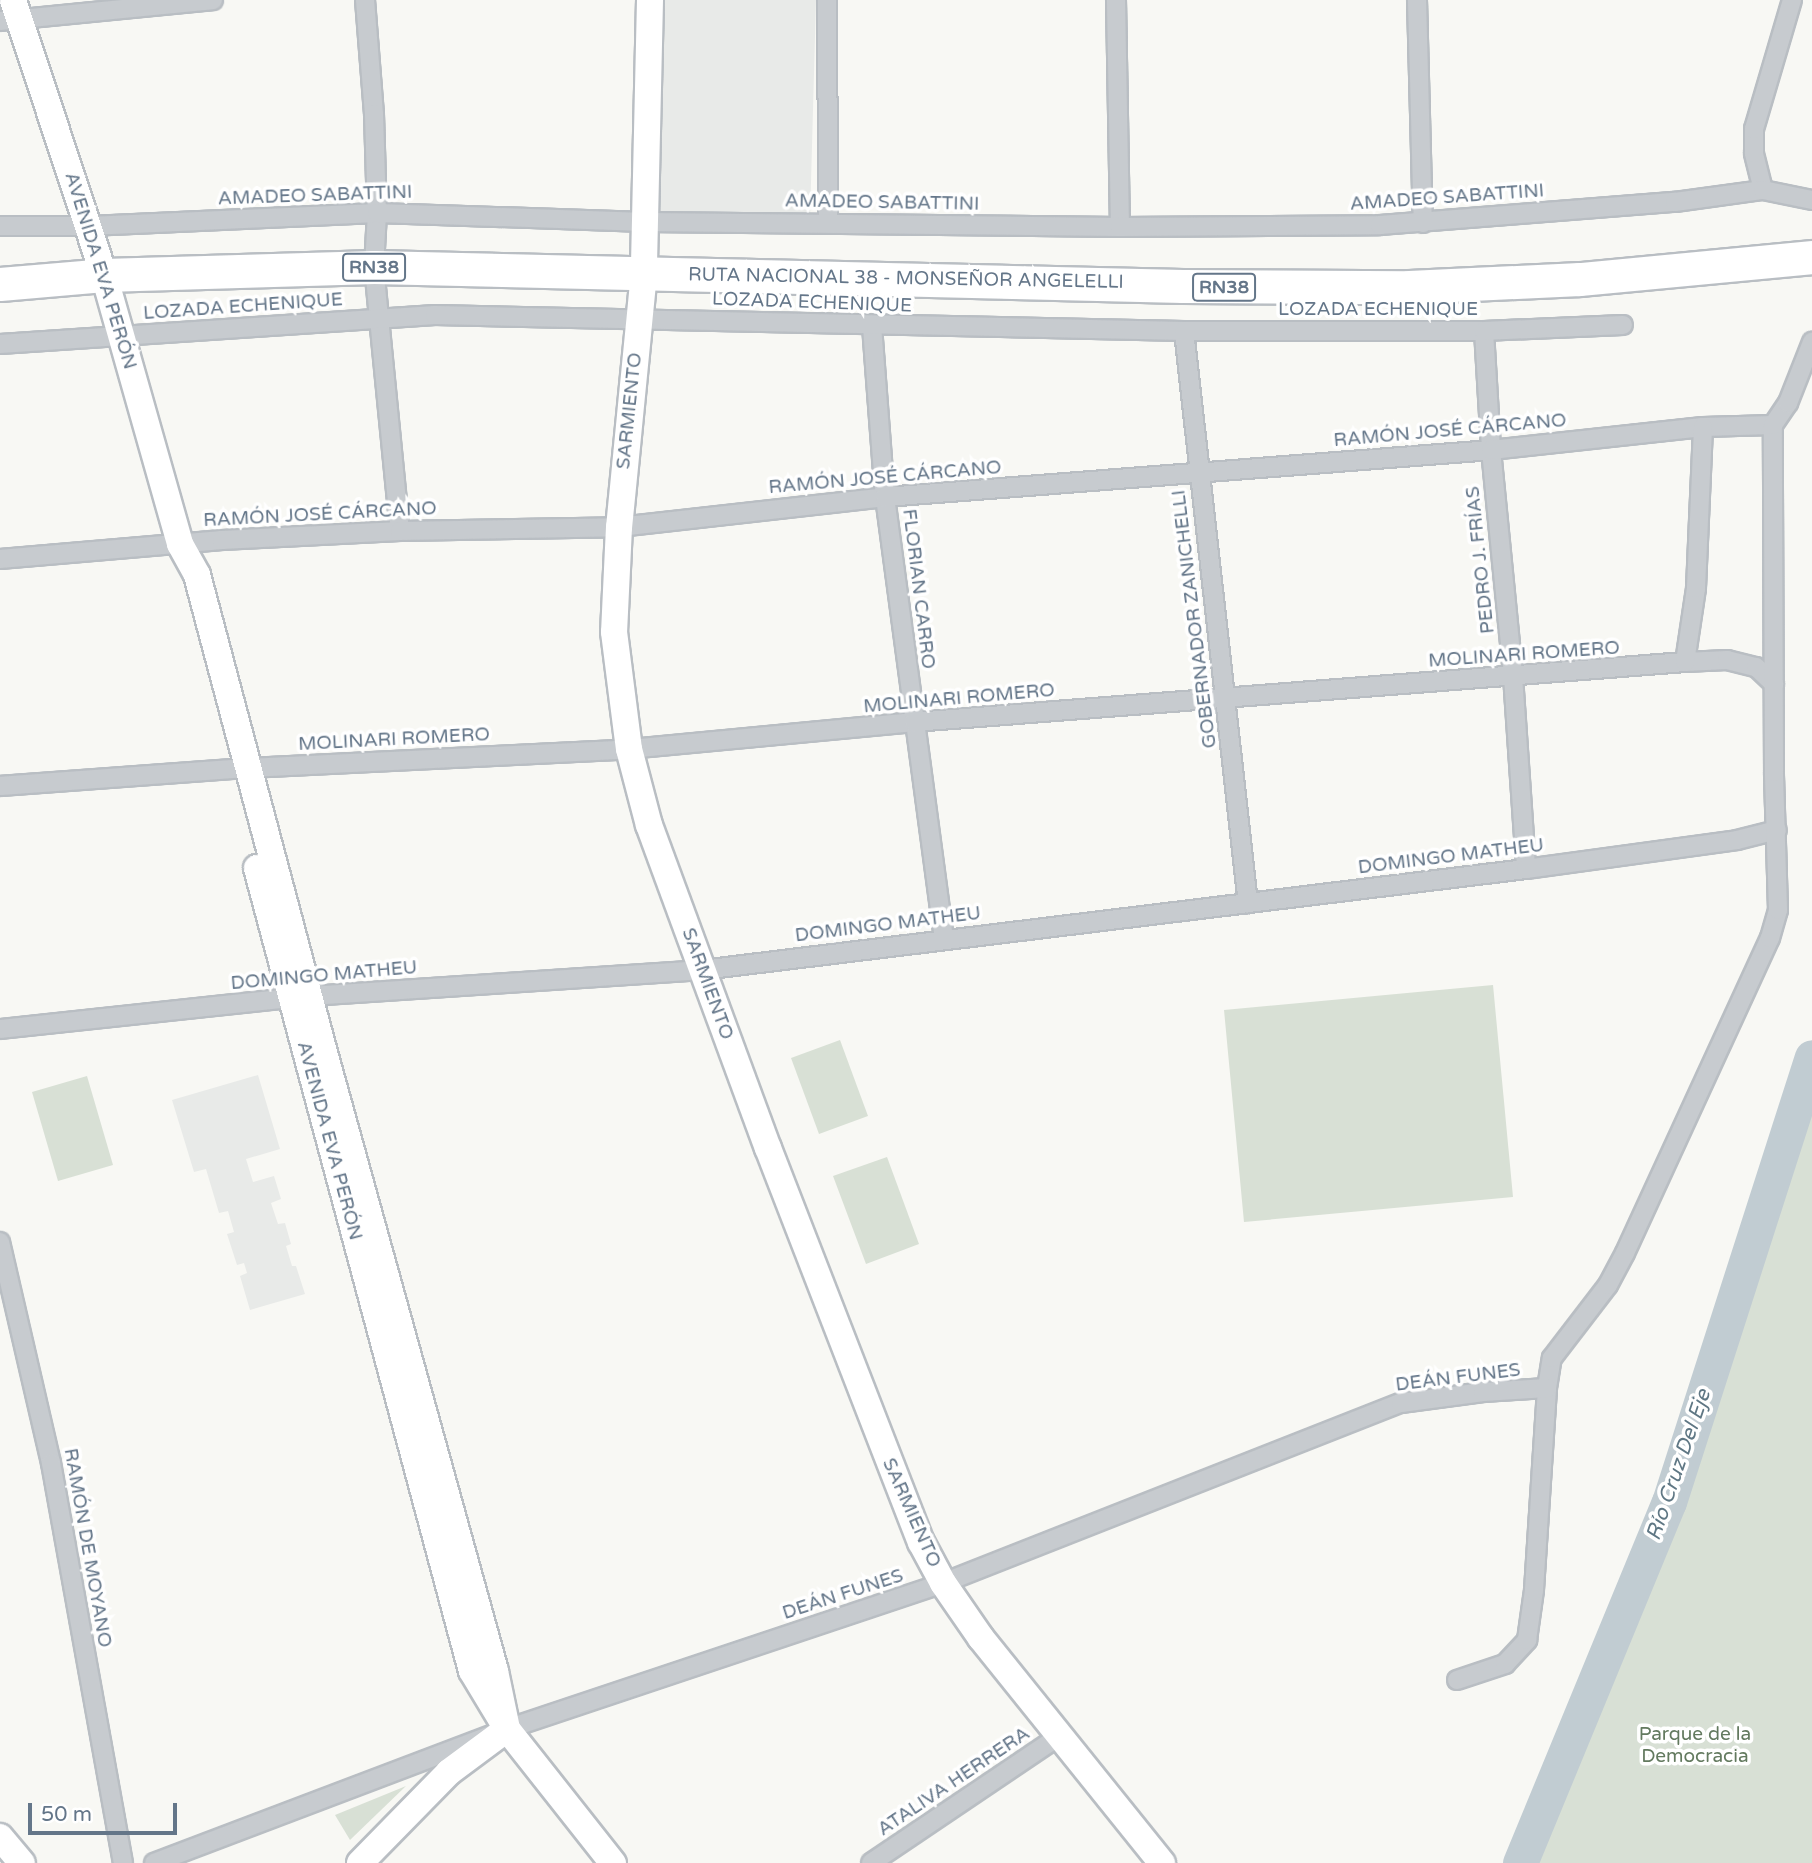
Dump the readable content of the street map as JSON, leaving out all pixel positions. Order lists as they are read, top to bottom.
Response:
{
  "streets": {
    "highway": ["RN38", "RUTA NACIONAL 38 - MONSEÑOR ANGELELLI"],
    "main road": ["AVENIDA EVA PERÓN", "SARMIENTO"],
    "street": [
      "AMADEO SABATTINI",
      "LOZADA ECHENIQUE",
      "RAMÓN JOSÉ CÁRCANO",
      "PEDRO J. FRÍAS",
      "FLORIAN CARRO",
      "GOBERNADOR ZANICHELLI",
      "MOLINARI ROMERO",
      "DOMINGO MATHEU",
      "DEÁN FUNES",
      "RAMÓN DE MOYANO",
      "ATALIVA HERRERA"
    ]
  },
  "crossings": [
    ["AMADEO SABATTINI", "AVENIDA EVA PERÓN"],
    ["AMADEO SABATTINI", "SARMIENTO"],
    ["AVENIDA EVA PERÓN", "RUTA NACIONAL 38 - MONSEÑOR ANGELELLI"],
    ["AVENIDA EVA PERÓN", "LOZADA ECHENIQUE"],
    ["AVENIDA EVA PERÓN", "RAMÓN JOSÉ CÁRCANO"],
    ["AVENIDA EVA PERÓN", "MOLINARI ROMERO"],
    ["AVENIDA EVA PERÓN", "DOMINGO MATHEU"],
    ["AVENIDA EVA PERÓN", "DEÁN FUNES"],
    ["RUTA NACIONAL 38 - MONSEÑOR ANGELELLI", "SARMIENTO"],
    ["LOZADA ECHENIQUE", "SARMIENTO"],
    ["LOZADA ECHENIQUE", "PEDRO J. FRÍAS"],
    ["LOZADA ECHENIQUE", "FLORIAN CARRO"],
    ["LOZADA ECHENIQUE", "GOBERNADOR ZANICHELLI"],
    ["SARMIENTO", "RAMÓN JOSÉ CÁRCANO"],
    ["SARMIENTO", "MOLINARI ROMERO"],
    ["SARMIENTO", "DOMINGO MATHEU"],
    ["SARMIENTO", "DEÁN FUNES"],
    ["SARMIENTO", "ATALIVA HERRERA"],
    ["RAMÓN JOSÉ CÁRCANO", "PEDRO J. FRÍAS"],
    ["RAMÓN JOSÉ CÁRCANO", "FLORIAN CARRO"],
    ["RAMÓN JOSÉ CÁRCANO", "GOBERNADOR ZANICHELLI"],
    ["PEDRO J. FRÍAS", "MOLINARI ROMERO"],
    ["PEDRO J. FRÍAS", "DOMINGO MATHEU"],
    ["FLORIAN CARRO", "MOLINARI ROMERO"],
    ["FLORIAN CARRO", "DOMINGO MATHEU"],
    ["GOBERNADOR ZANICHELLI", "MOLINARI ROMERO"],
    ["GOBERNADOR ZANICHELLI", "DOMINGO MATHEU"]
  ],
  "water": ["Río Cruz Del Eje"],
  "parks": ["Parque de la Democracia"],
  "scale_bar": "50 m"
}
